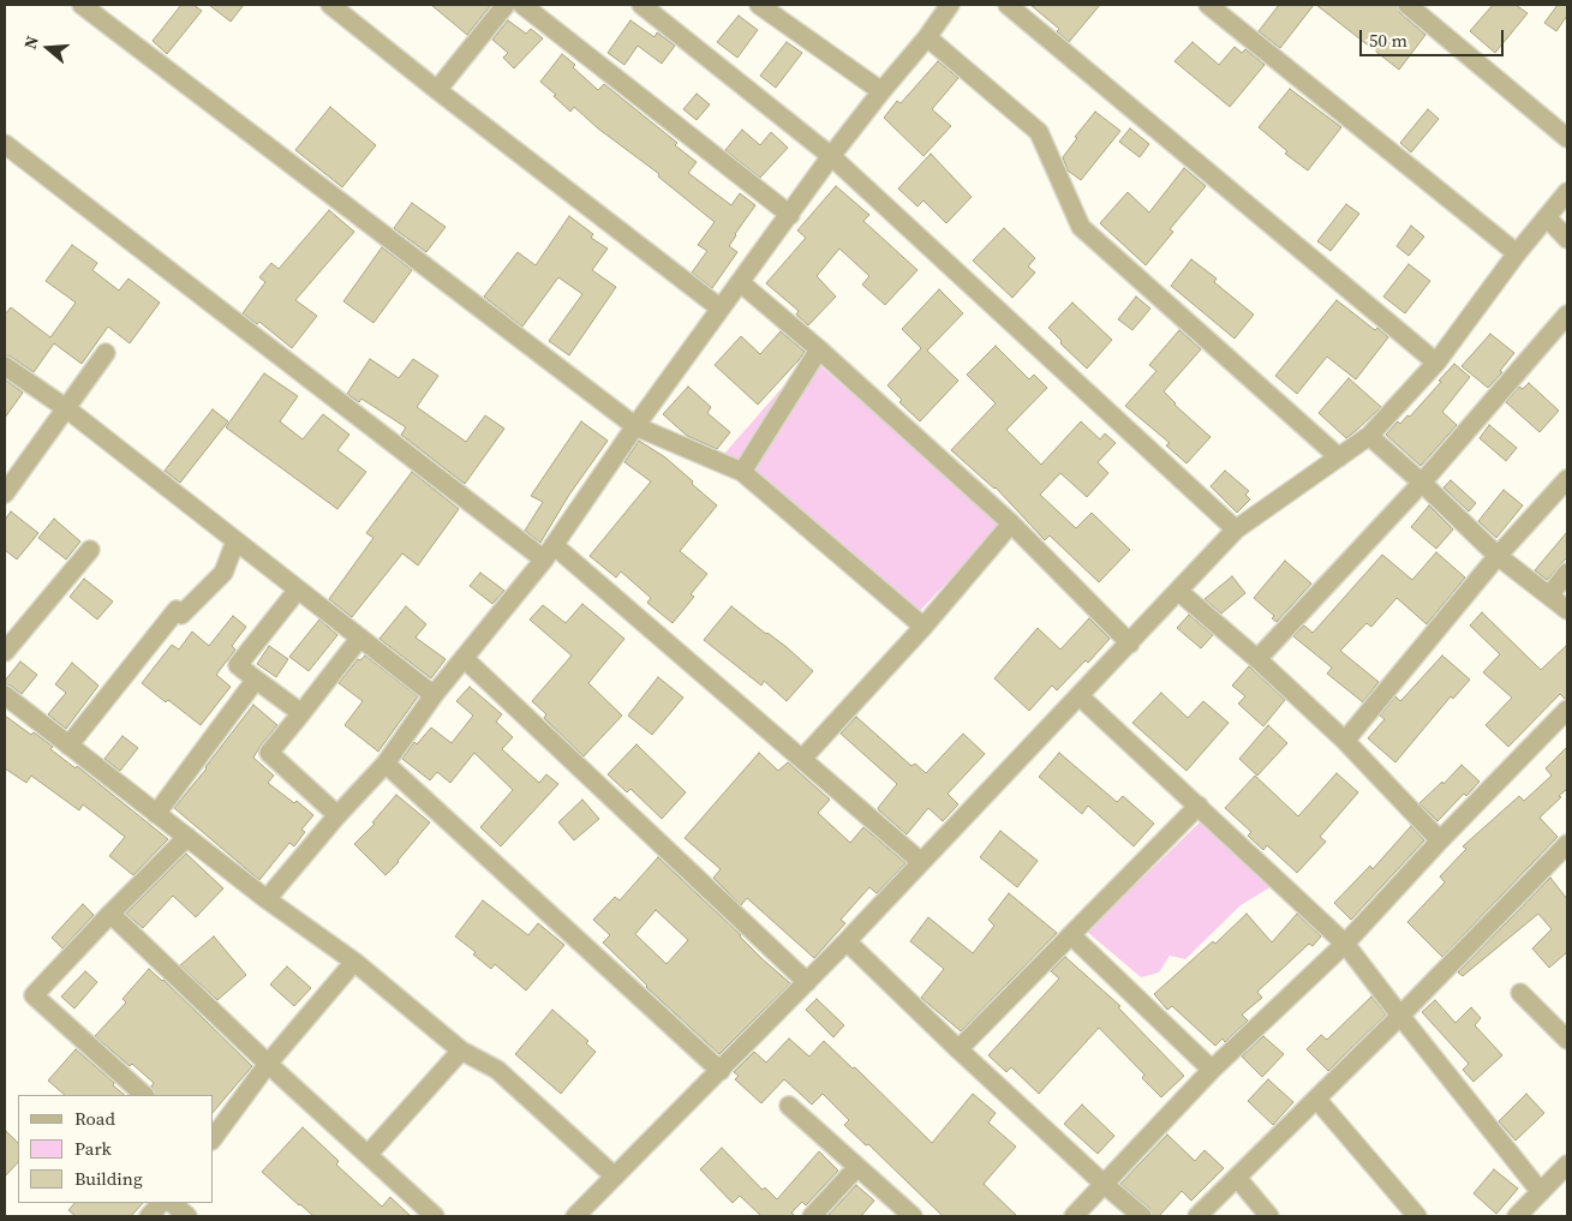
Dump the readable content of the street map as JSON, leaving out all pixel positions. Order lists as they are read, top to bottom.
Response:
{
  "legend": ["Road", "Park", "Building"],
  "scale_bar": "50 m",
  "north": "left"
}
